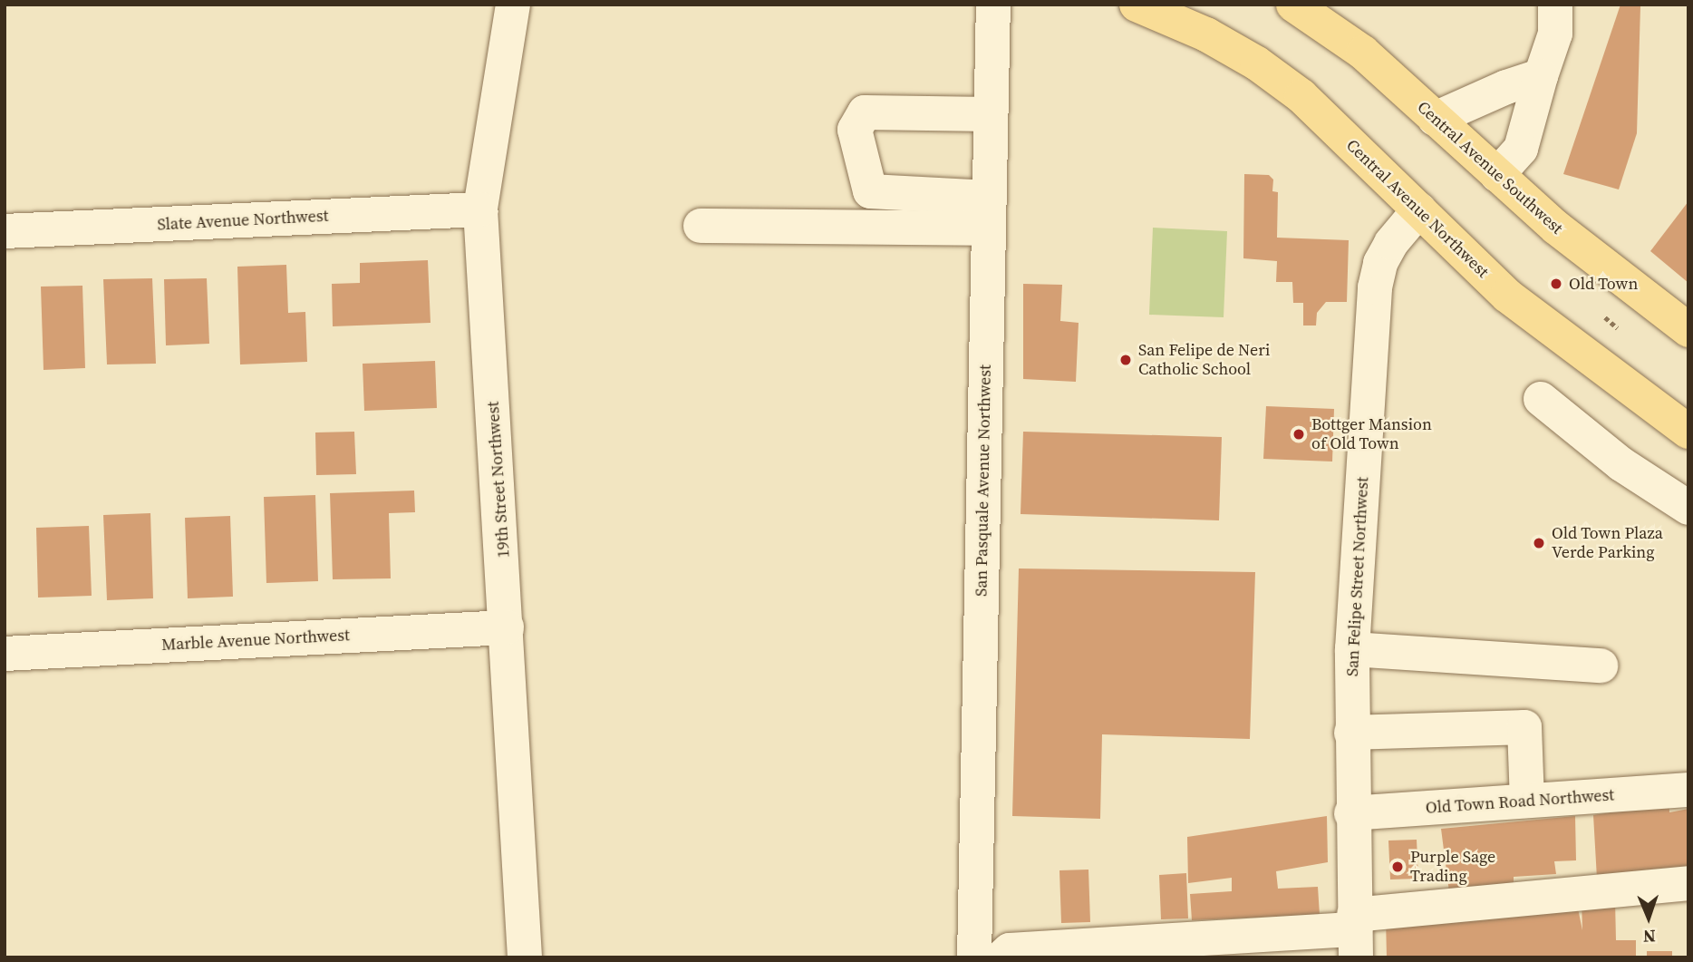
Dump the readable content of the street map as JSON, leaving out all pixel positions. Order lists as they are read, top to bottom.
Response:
{
  "streets": {
    "main road": ["Central Avenue Southwest", "Central Avenue Northwest"],
    "street": [
      "Slate Avenue Northwest",
      "19th Street Northwest",
      "San Pasquale Avenue Northwest",
      "San Felipe Street Northwest",
      "Marble Avenue Northwest",
      "Old Town Road Northwest"
    ]
  },
  "crossings": [
    ["Central Avenue Northwest", "San Felipe Street Northwest"],
    ["Slate Avenue Northwest", "19th Street Northwest"],
    ["19th Street Northwest", "Marble Avenue Northwest"],
    ["San Felipe Street Northwest", "Old Town Road Northwest"]
  ],
  "places": [
    "Old Town",
    "San Felipe de Neri Catholic School",
    "Bottger Mansion of Old Town",
    "Old Town Plaza Verde Parking",
    "Purple Sage Trading"
  ],
  "north": "bottom"
}
